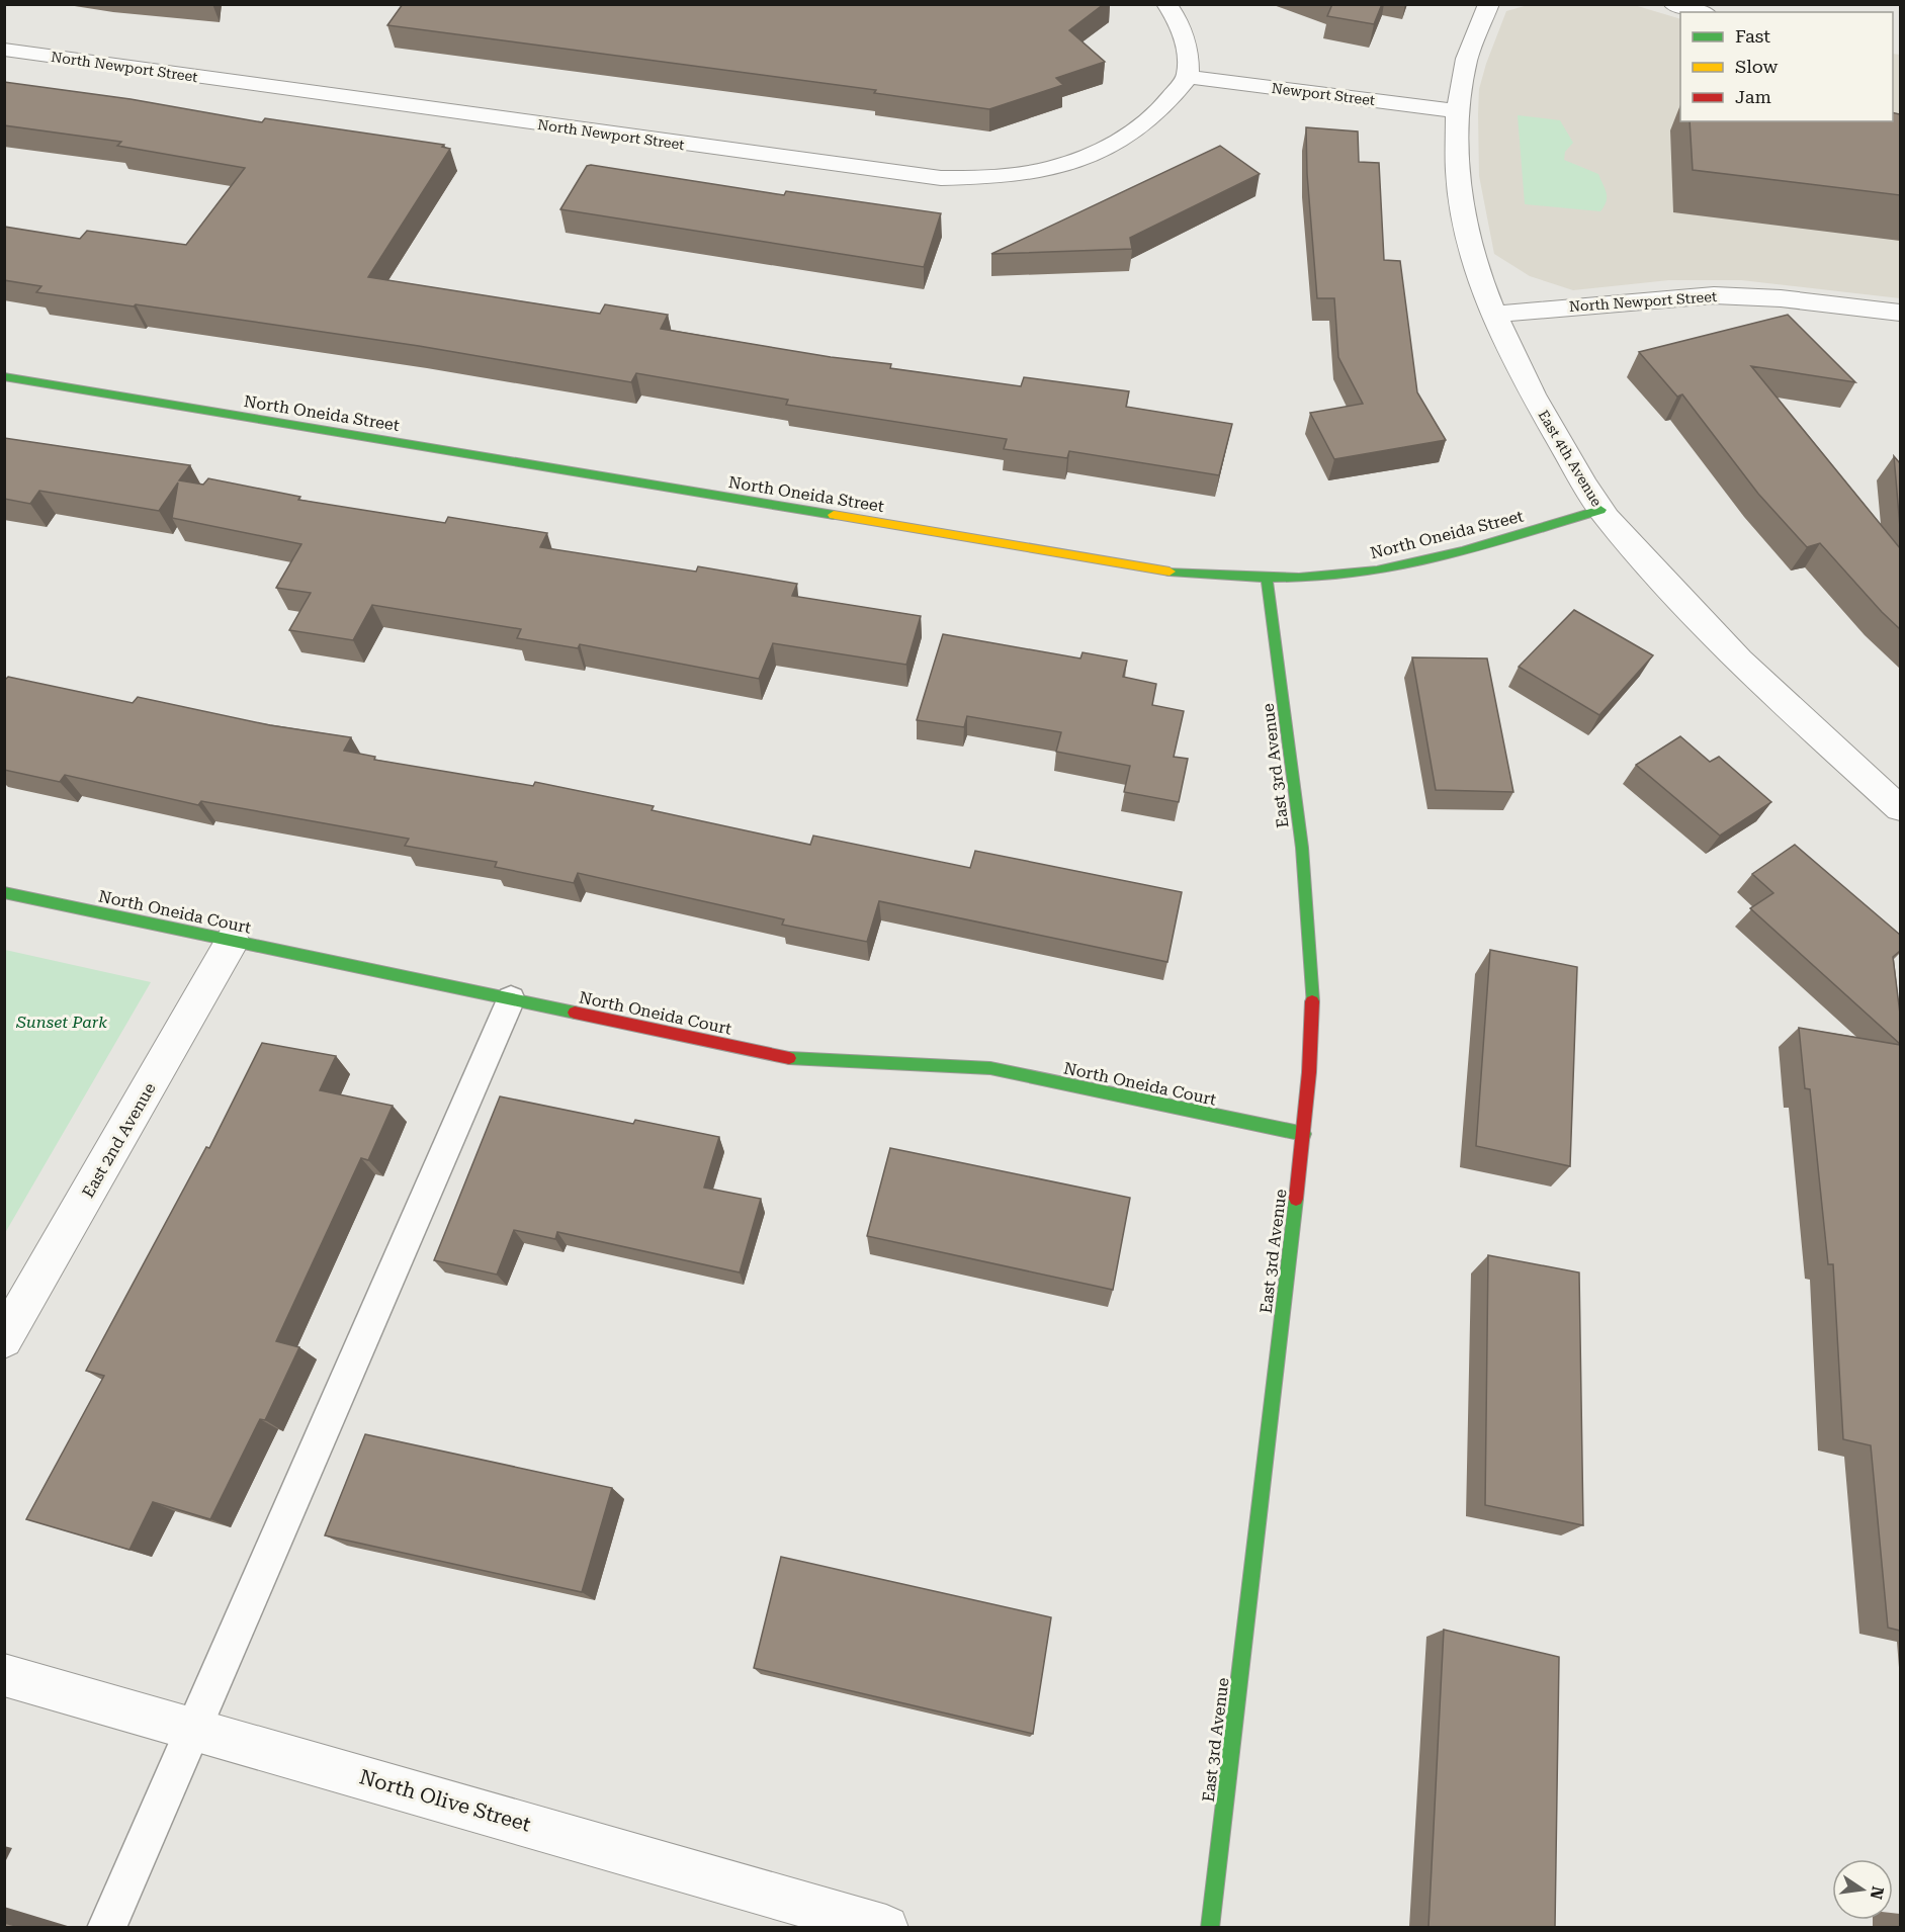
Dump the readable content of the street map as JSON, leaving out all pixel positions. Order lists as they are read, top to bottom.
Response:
{
  "streets": {
    "street": [
      "North Newport Street",
      "Newport Street",
      "North Oneida Street",
      "East 4th Avenue",
      "East 3rd Avenue",
      "North Oneida Court",
      "East 2nd Avenue",
      "North Olive Street"
    ]
  },
  "crossings": [
    ["North Newport Street", "Newport Street"],
    ["North Newport Street", "East 4th Avenue"],
    ["Newport Street", "East 4th Avenue"],
    ["North Oneida Street", "East 4th Avenue"],
    ["North Oneida Street", "East 3rd Avenue"],
    ["East 3rd Avenue", "North Oneida Court"],
    ["North Oneida Court", "East 2nd Avenue"]
  ],
  "parks": ["Sunset Park"],
  "legend": ["Fast", "Slow", "Jam"],
  "north": "right"
}
